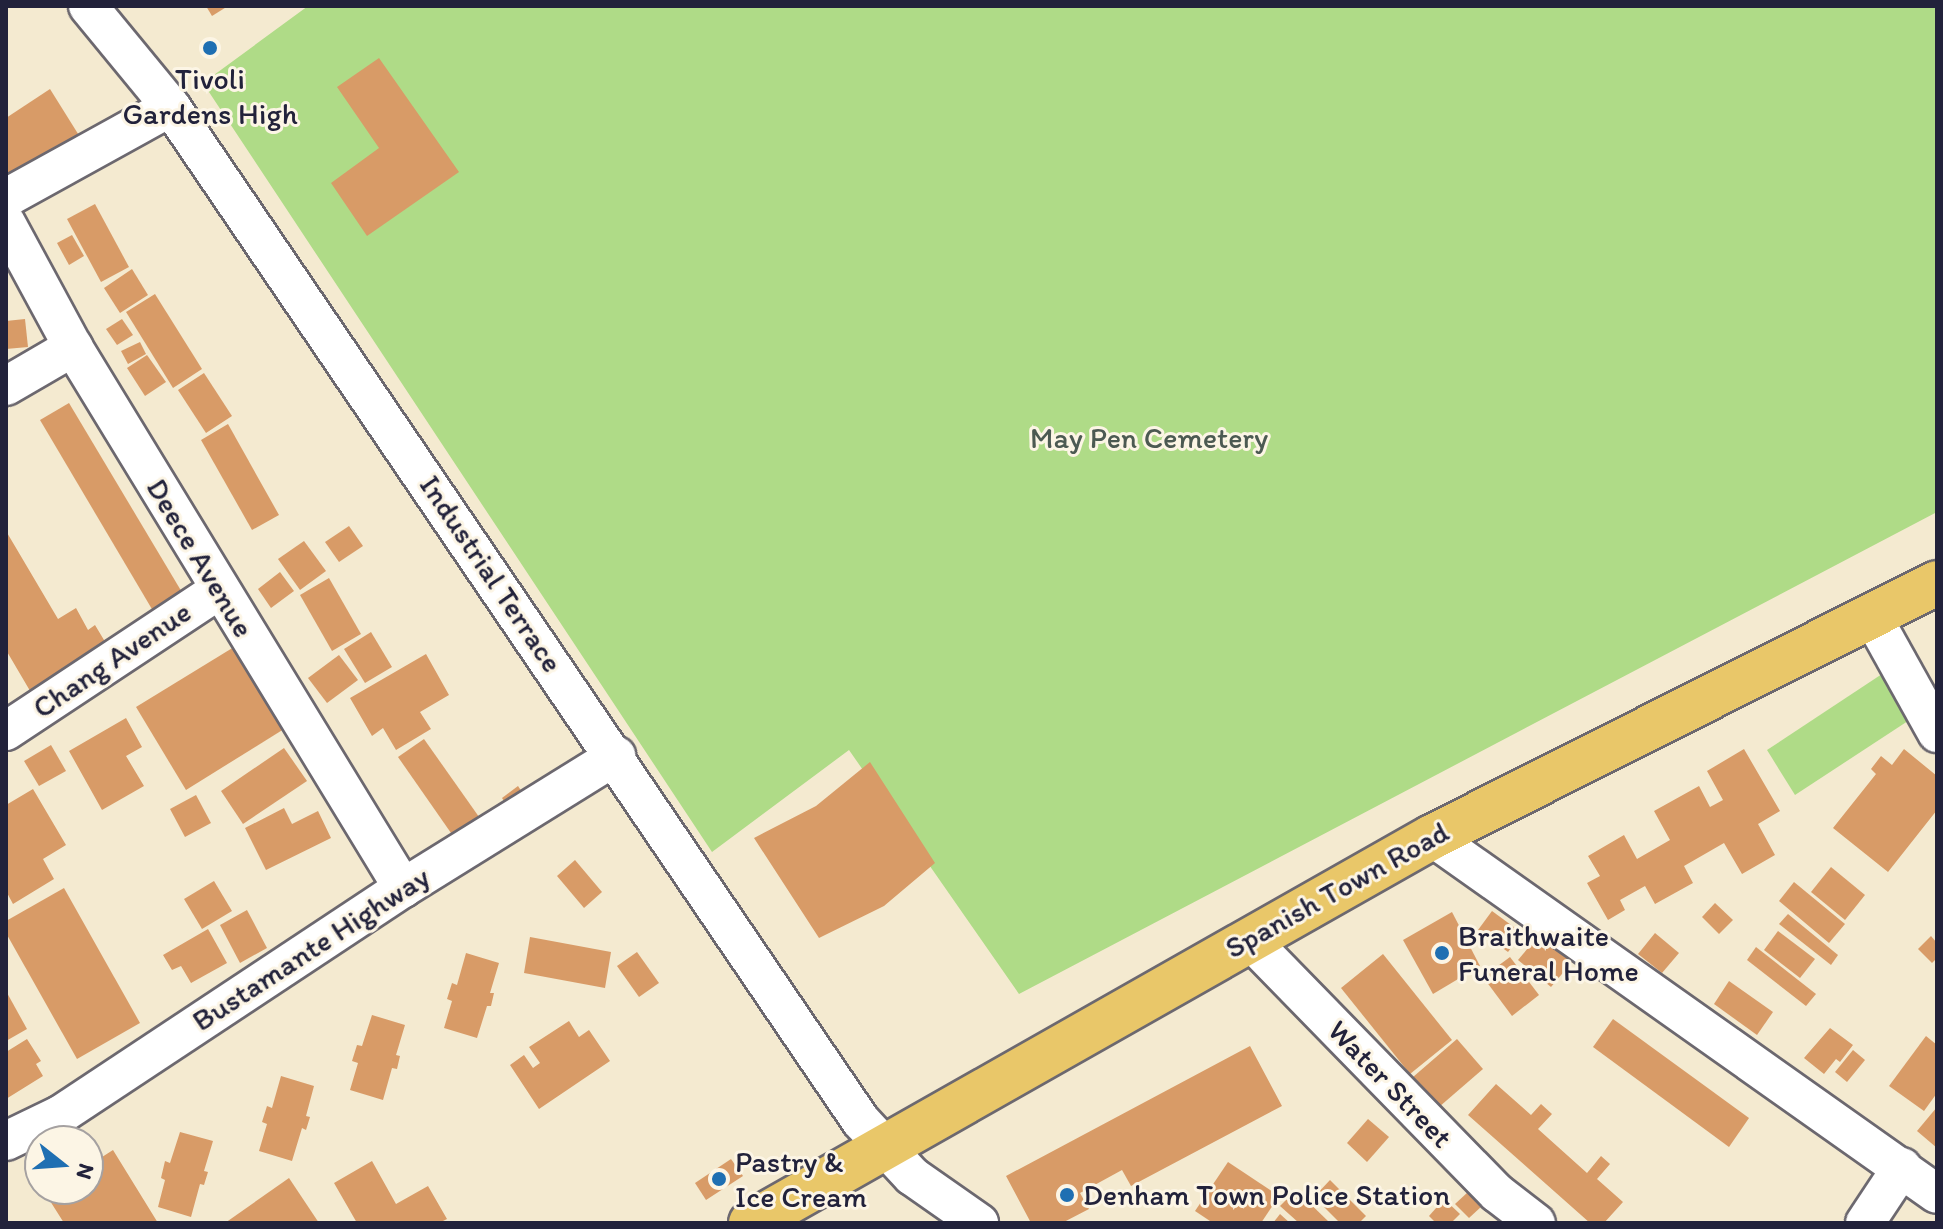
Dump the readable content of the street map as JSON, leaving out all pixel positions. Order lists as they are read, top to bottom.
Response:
{
  "streets": {
    "main road": ["Spanish Town Road"],
    "street": [
      "Deece Avenue",
      "Industrial Terrace",
      "Chang Avenue",
      "Bustamante Highway",
      "Water Street"
    ]
  },
  "crossings": [
    ["Deece Avenue", "Chang Avenue"],
    ["Deece Avenue", "Bustamante Highway"],
    ["Industrial Terrace", "Spanish Town Road"],
    ["Industrial Terrace", "Bustamante Highway"],
    ["Spanish Town Road", "Water Street"]
  ],
  "parks": ["May Pen Cemetery"],
  "places": [
    "Tivoli Gardens High",
    "Braithwaite Funeral Home",
    "Pastry & Ice Cream",
    "Denham Town Police Station"
  ],
  "north": "right"
}
